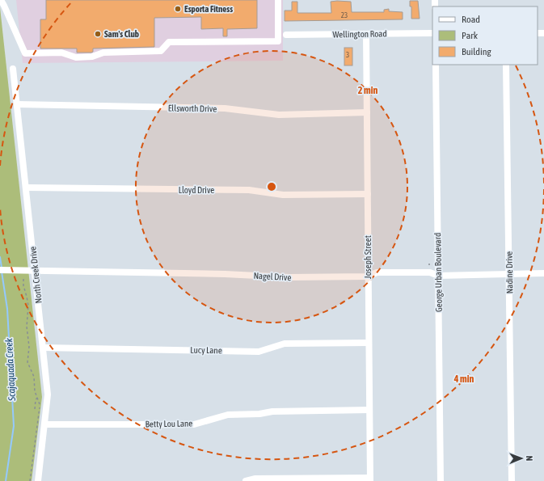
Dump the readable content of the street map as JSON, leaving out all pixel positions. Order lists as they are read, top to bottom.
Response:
{
  "streets": {
    "street": [
      "Wellington Road",
      "Ellsworth Drive",
      "Lloyd Drive",
      "Joseph Street",
      "George Urban Boulevard",
      "Nadine Drive",
      "North Creek Drive",
      "Nagel Drive",
      "Lucy Lane",
      "Betty Lou Lane"
    ]
  },
  "crossings": [
    ["Wellington Road", "Joseph Street"],
    ["Ellsworth Drive", "Joseph Street"],
    ["Ellsworth Drive", "North Creek Drive"],
    ["Lloyd Drive", "Joseph Street"],
    ["Lloyd Drive", "North Creek Drive"],
    ["Joseph Street", "Nagel Drive"],
    ["Joseph Street", "Lucy Lane"],
    ["Joseph Street", "Betty Lou Lane"],
    ["George Urban Boulevard", "Nagel Drive"],
    ["Nadine Drive", "Nagel Drive"],
    ["North Creek Drive", "Nagel Drive"],
    ["North Creek Drive", "Lucy Lane"],
    ["North Creek Drive", "Betty Lou Lane"]
  ],
  "water": ["Scajaquada Creek"],
  "places": ["Esporta Fitness", "Sam's Club"],
  "house_numbers": ["23", "3"],
  "legend": ["Road", "Park", "Building"],
  "north": "right",
  "rings": ["2 min", "4 min"]
}
